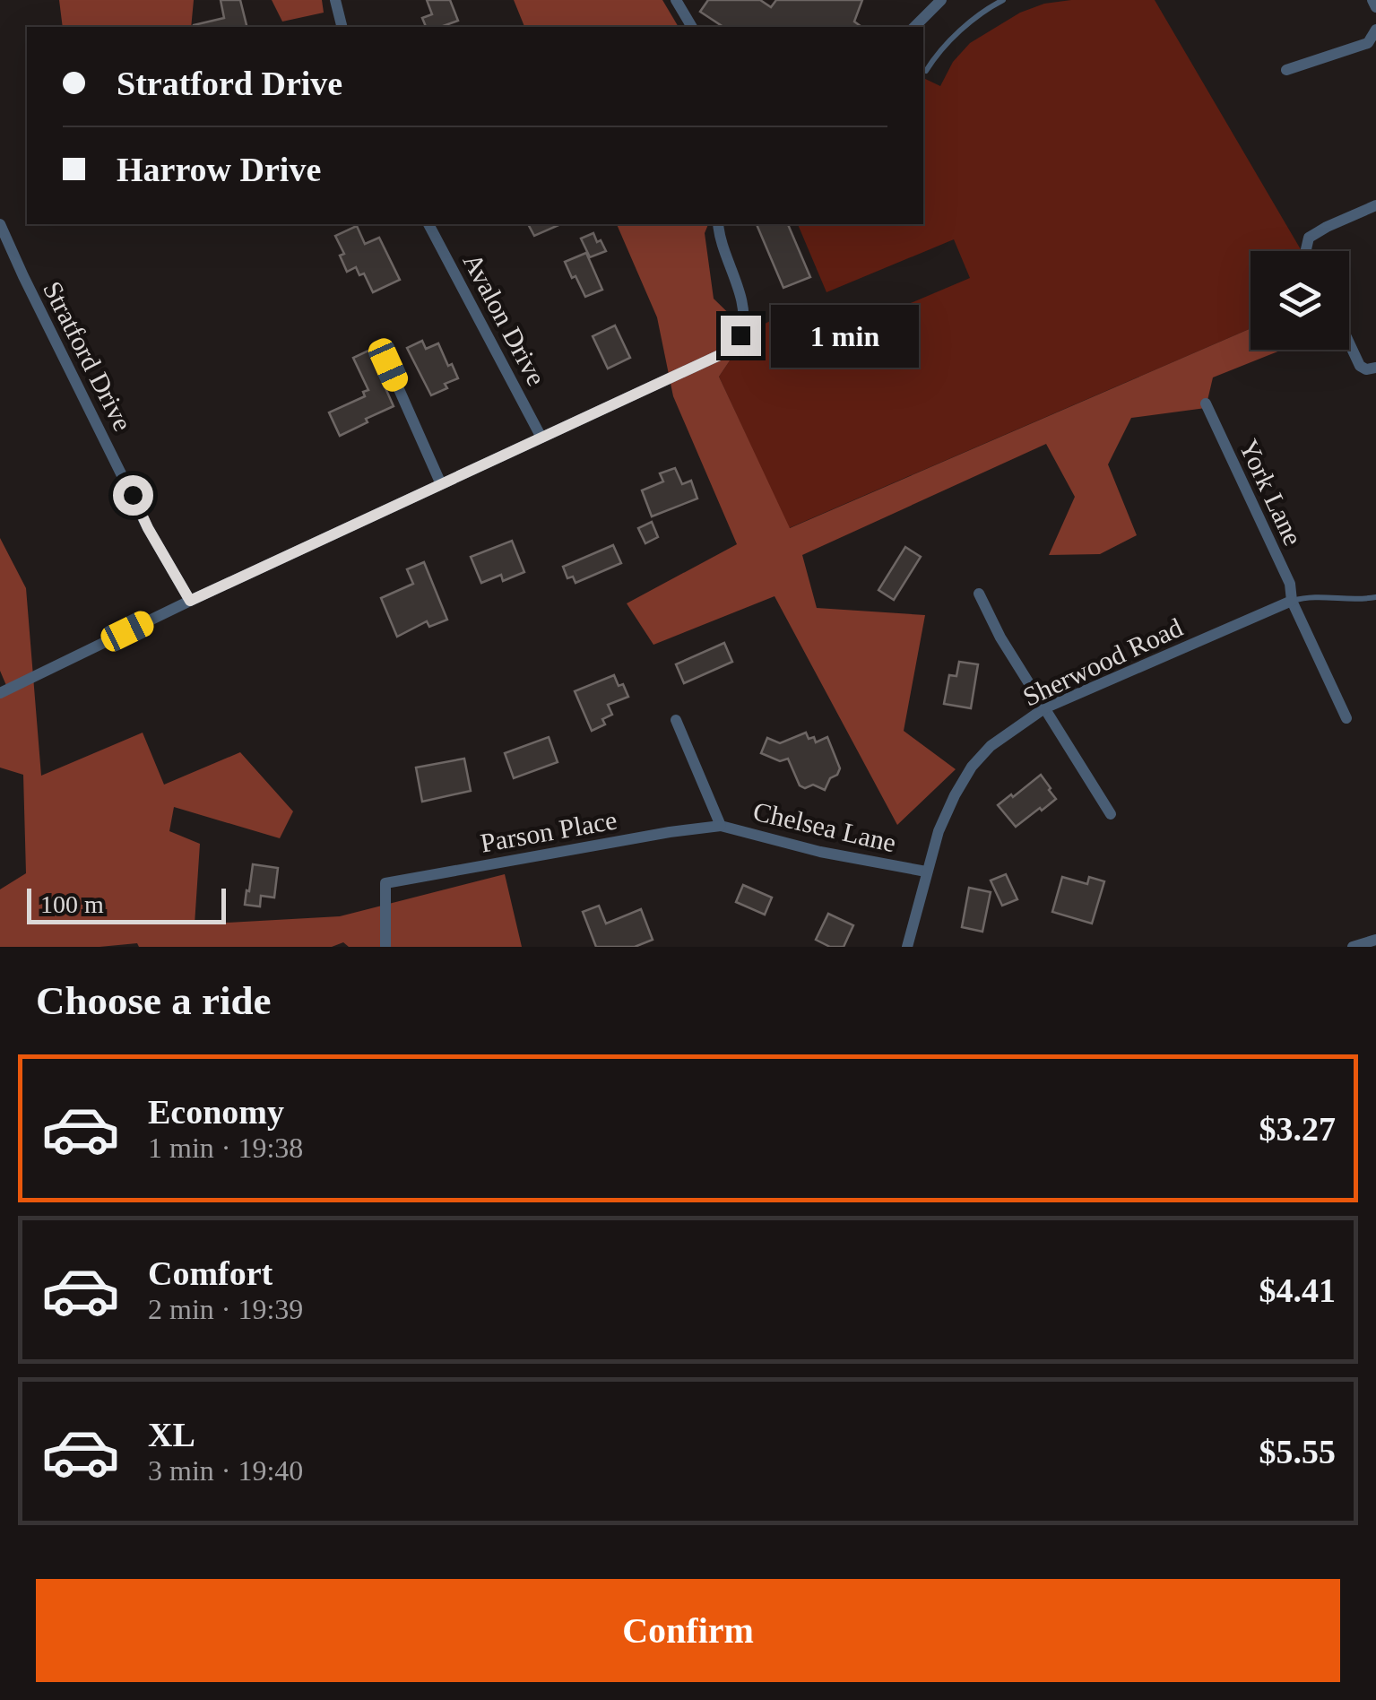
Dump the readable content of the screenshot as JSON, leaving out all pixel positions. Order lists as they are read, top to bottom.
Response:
{
  "streets": {
    "street": [
      "Avalon Drive",
      "Stratford Drive",
      "York Lane",
      "Sherwood Road",
      "Chelsea Lane",
      "Parson Place"
    ]
  },
  "crossings": [
    ["York Lane", "Sherwood Road"],
    ["Sherwood Road", "Chelsea Lane"],
    ["Chelsea Lane", "Parson Place"]
  ],
  "scale_bar": "100 m",
  "page": {
    "banner": ["Stratford Drive", "Harrow Drive"],
    "bubble": "1 min",
    "scale": "100 m",
    "heading": "Choose a ride",
    "list": [
      {
        "name": "Economy",
        "note": "1 min · 19:38",
        "value": "$3.27"
      },
      {
        "name": "Comfort",
        "note": "2 min · 19:39",
        "value": "$4.41"
      },
      {
        "name": "XL",
        "note": "3 min · 19:40",
        "value": "$5.55"
      }
    ],
    "buttons": "Confirm"
  }
}
